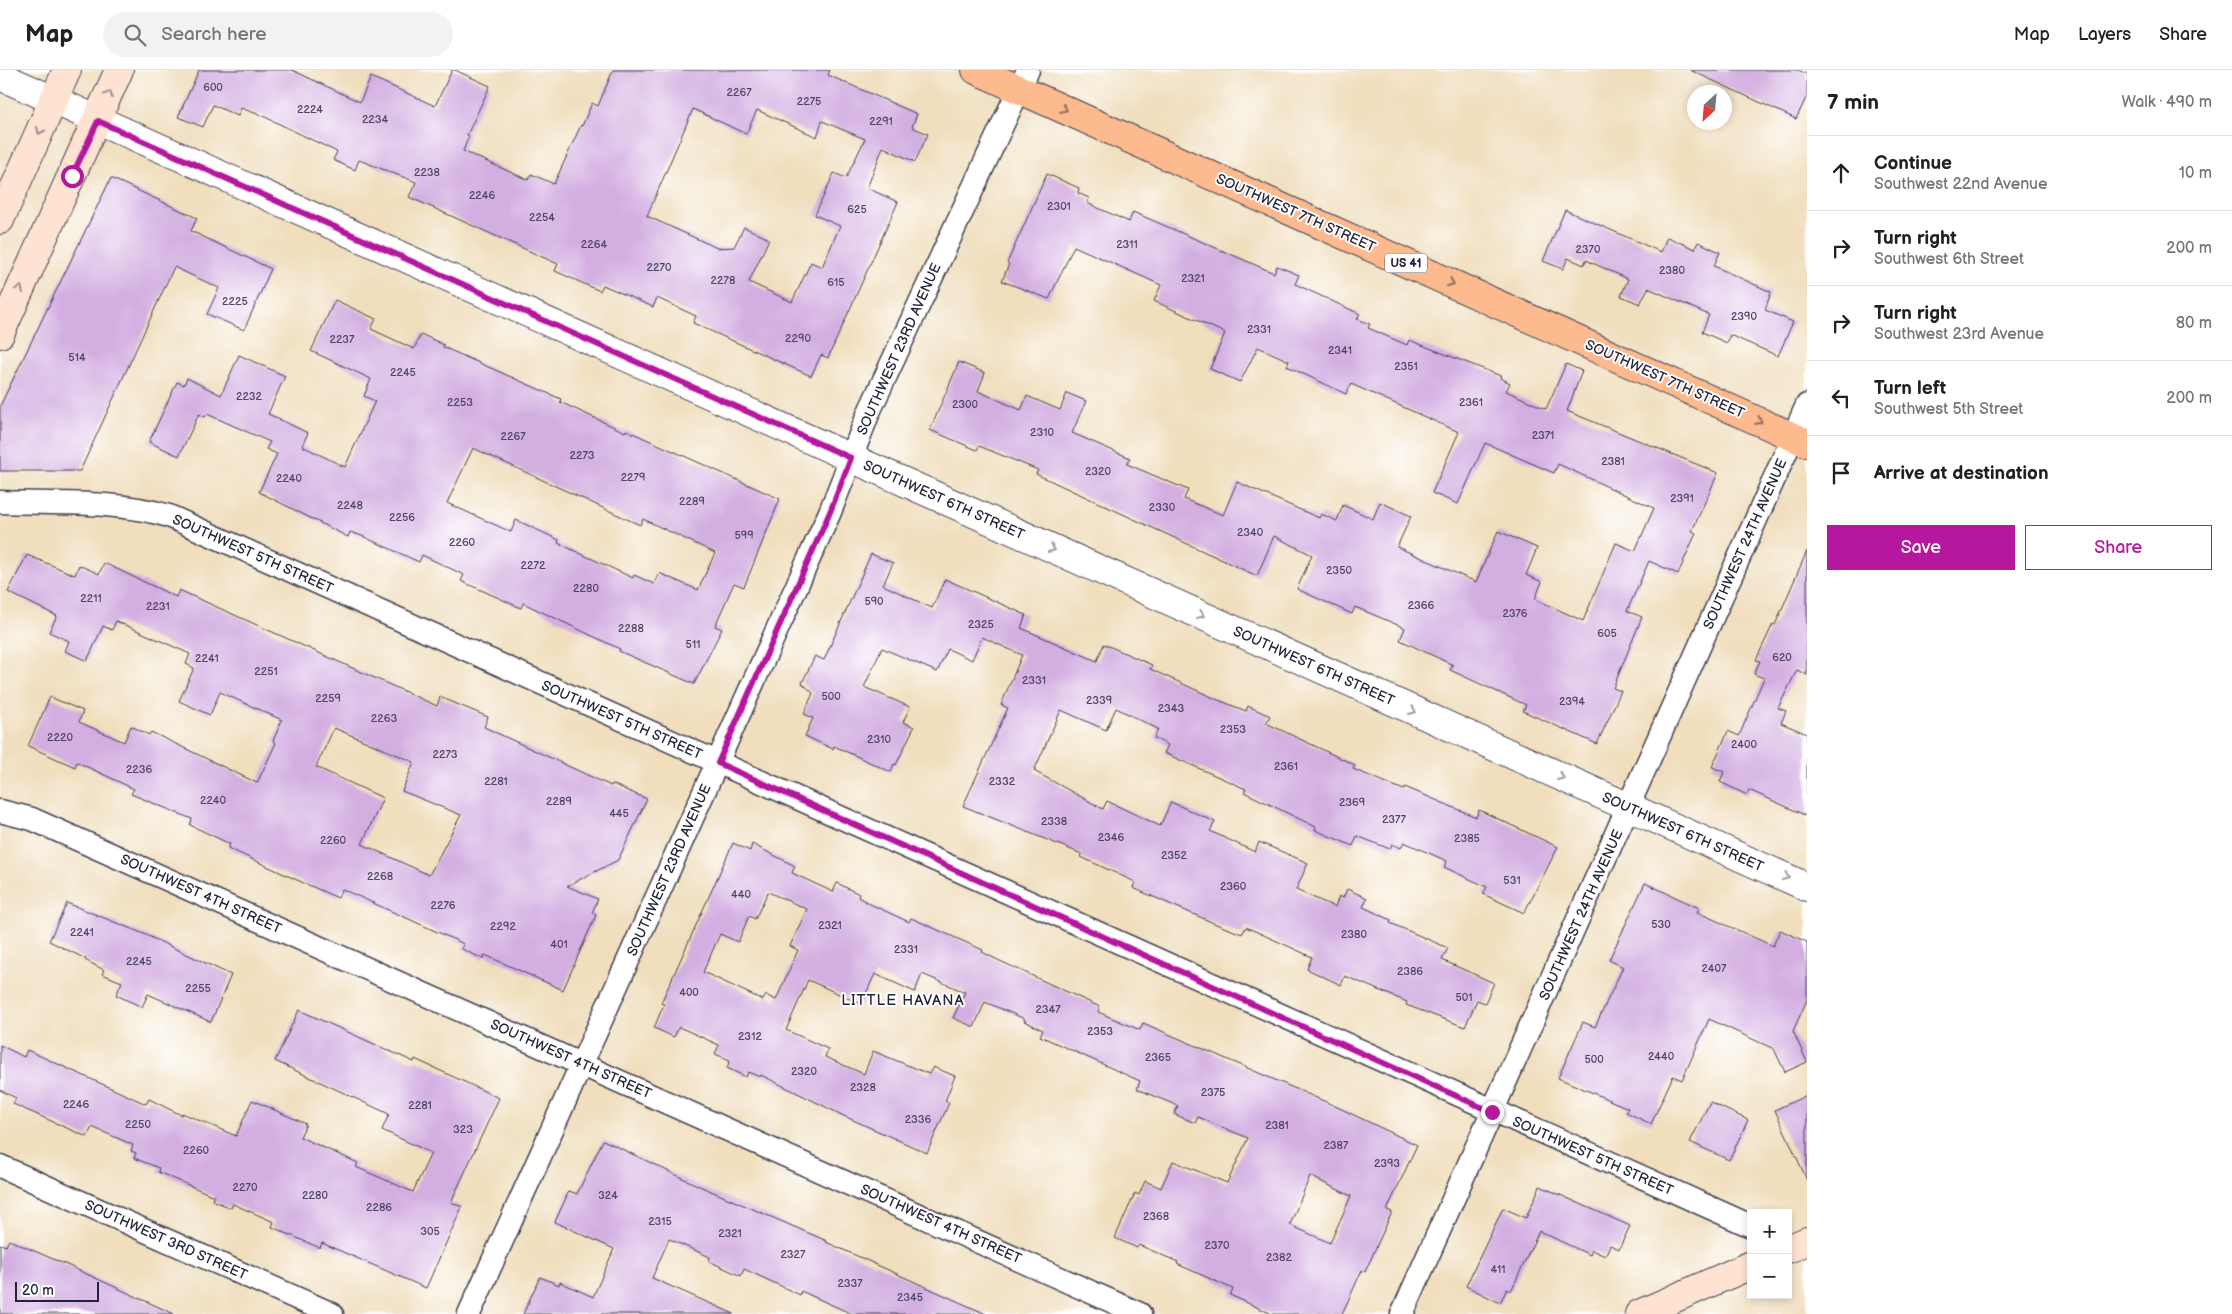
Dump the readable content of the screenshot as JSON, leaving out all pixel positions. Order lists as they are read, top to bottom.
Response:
{
  "streets": {
    "main road": ["SOUTHWEST 7TH STREET", "US 41"],
    "street": [
      "SOUTHWEST 23RD AVENUE",
      "SOUTHWEST 6TH STREET",
      "SOUTHWEST 24TH AVENUE",
      "SOUTHWEST 5TH STREET",
      "SOUTHWEST 4TH STREET",
      "SOUTHWEST 3RD STREET"
    ]
  },
  "crossings": [
    ["SOUTHWEST 7TH STREET", "SOUTHWEST 23RD AVENUE"],
    ["SOUTHWEST 7TH STREET", "SOUTHWEST 24TH AVENUE"],
    ["SOUTHWEST 23RD AVENUE", "SOUTHWEST 6TH STREET"],
    ["SOUTHWEST 23RD AVENUE", "SOUTHWEST 5TH STREET"],
    ["SOUTHWEST 23RD AVENUE", "SOUTHWEST 4TH STREET"],
    ["SOUTHWEST 6TH STREET", "SOUTHWEST 24TH AVENUE"],
    ["SOUTHWEST 24TH AVENUE", "SOUTHWEST 5TH STREET"]
  ],
  "one_way": ["SOUTHWEST 7TH STREET", "SOUTHWEST 6TH STREET"],
  "districts": ["LITTLE HAVANA"],
  "house_numbers": [
    "600",
    "2267",
    "2275",
    "2224",
    "2234",
    "2291",
    "2238",
    "2246",
    "2301",
    "625",
    "2254",
    "2264",
    "2311",
    "2370",
    "2270",
    "2380",
    "2321",
    "2278",
    "615",
    "2225",
    "2390",
    "2331",
    "2290",
    "2237",
    "2341",
    "514",
    "2351",
    "2245",
    "2232",
    "2253",
    "2361",
    "2300",
    "2310",
    "2371",
    "2267",
    "2273",
    "2381",
    "2320",
    "2279",
    "2240",
    "2391",
    "2289",
    "2248",
    "2330",
    "2256",
    "2340",
    "599",
    "2260",
    "2272",
    "2350",
    "2280",
    "2211",
    "590",
    "2366",
    "2231",
    "2376",
    "2325",
    "2288",
    "605",
    "511",
    "620",
    "2241",
    "2251",
    "2331",
    "500",
    "2259",
    "2339",
    "2394",
    "2343",
    "2263",
    "2353",
    "2220",
    "2310",
    "2400",
    "2273",
    "2361",
    "2236",
    "2281",
    "2332",
    "2240",
    "2289",
    "2369",
    "445",
    "2377",
    "2338",
    "2346",
    "2385",
    "2260",
    "2352",
    "2268",
    "531",
    "2360",
    "440",
    "2276",
    "530",
    "2321",
    "2292",
    "2241",
    "2380",
    "401",
    "2331",
    "2245",
    "2407",
    "2386",
    "2255",
    "400",
    "501",
    "2347",
    "2353",
    "2312",
    "2440",
    "2365",
    "500",
    "2320",
    "2328",
    "2375",
    "2246",
    "2281",
    "2336",
    "2250",
    "2381",
    "323",
    "2387",
    "2260",
    "2393",
    "2270",
    "2280",
    "324",
    "2286",
    "2368",
    "2315",
    "305",
    "2321",
    "2370",
    "2327",
    "2382",
    "411",
    "2337",
    "2345"
  ],
  "scale_bar": "20 m",
  "north": "bottom left",
  "page": {
    "header": "Map",
    "search": "Search here",
    "nav": ["Map", "Layers", "Share"],
    "heading": ["7 min", "Walk · 490 m"],
    "list": [
      ["Continue", "Southwest 22nd Avenue", "10 m"],
      ["Turn right", "Southwest 6th Street", "200 m"],
      ["Turn right", "Southwest 23rd Avenue", "80 m"],
      ["Turn left", "Southwest 5th Street", "200 m"],
      "Arrive at destination"
    ],
    "buttons": ["Save", "Share"],
    "map_buttons": ["+", "−"],
    "scale": "20 m"
  }
}
